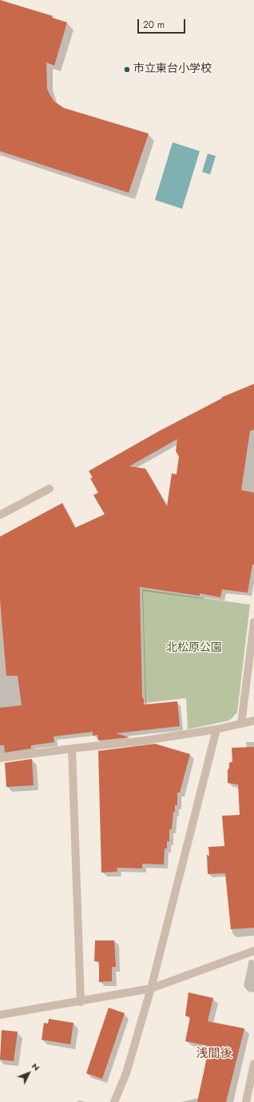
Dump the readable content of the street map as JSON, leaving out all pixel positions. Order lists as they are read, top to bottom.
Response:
{
  "districts": ["浅間後"],
  "parks": ["北松原公園"],
  "places": ["市立東台小学校"],
  "scale_bar": "20 m",
  "north": "top right"
}
